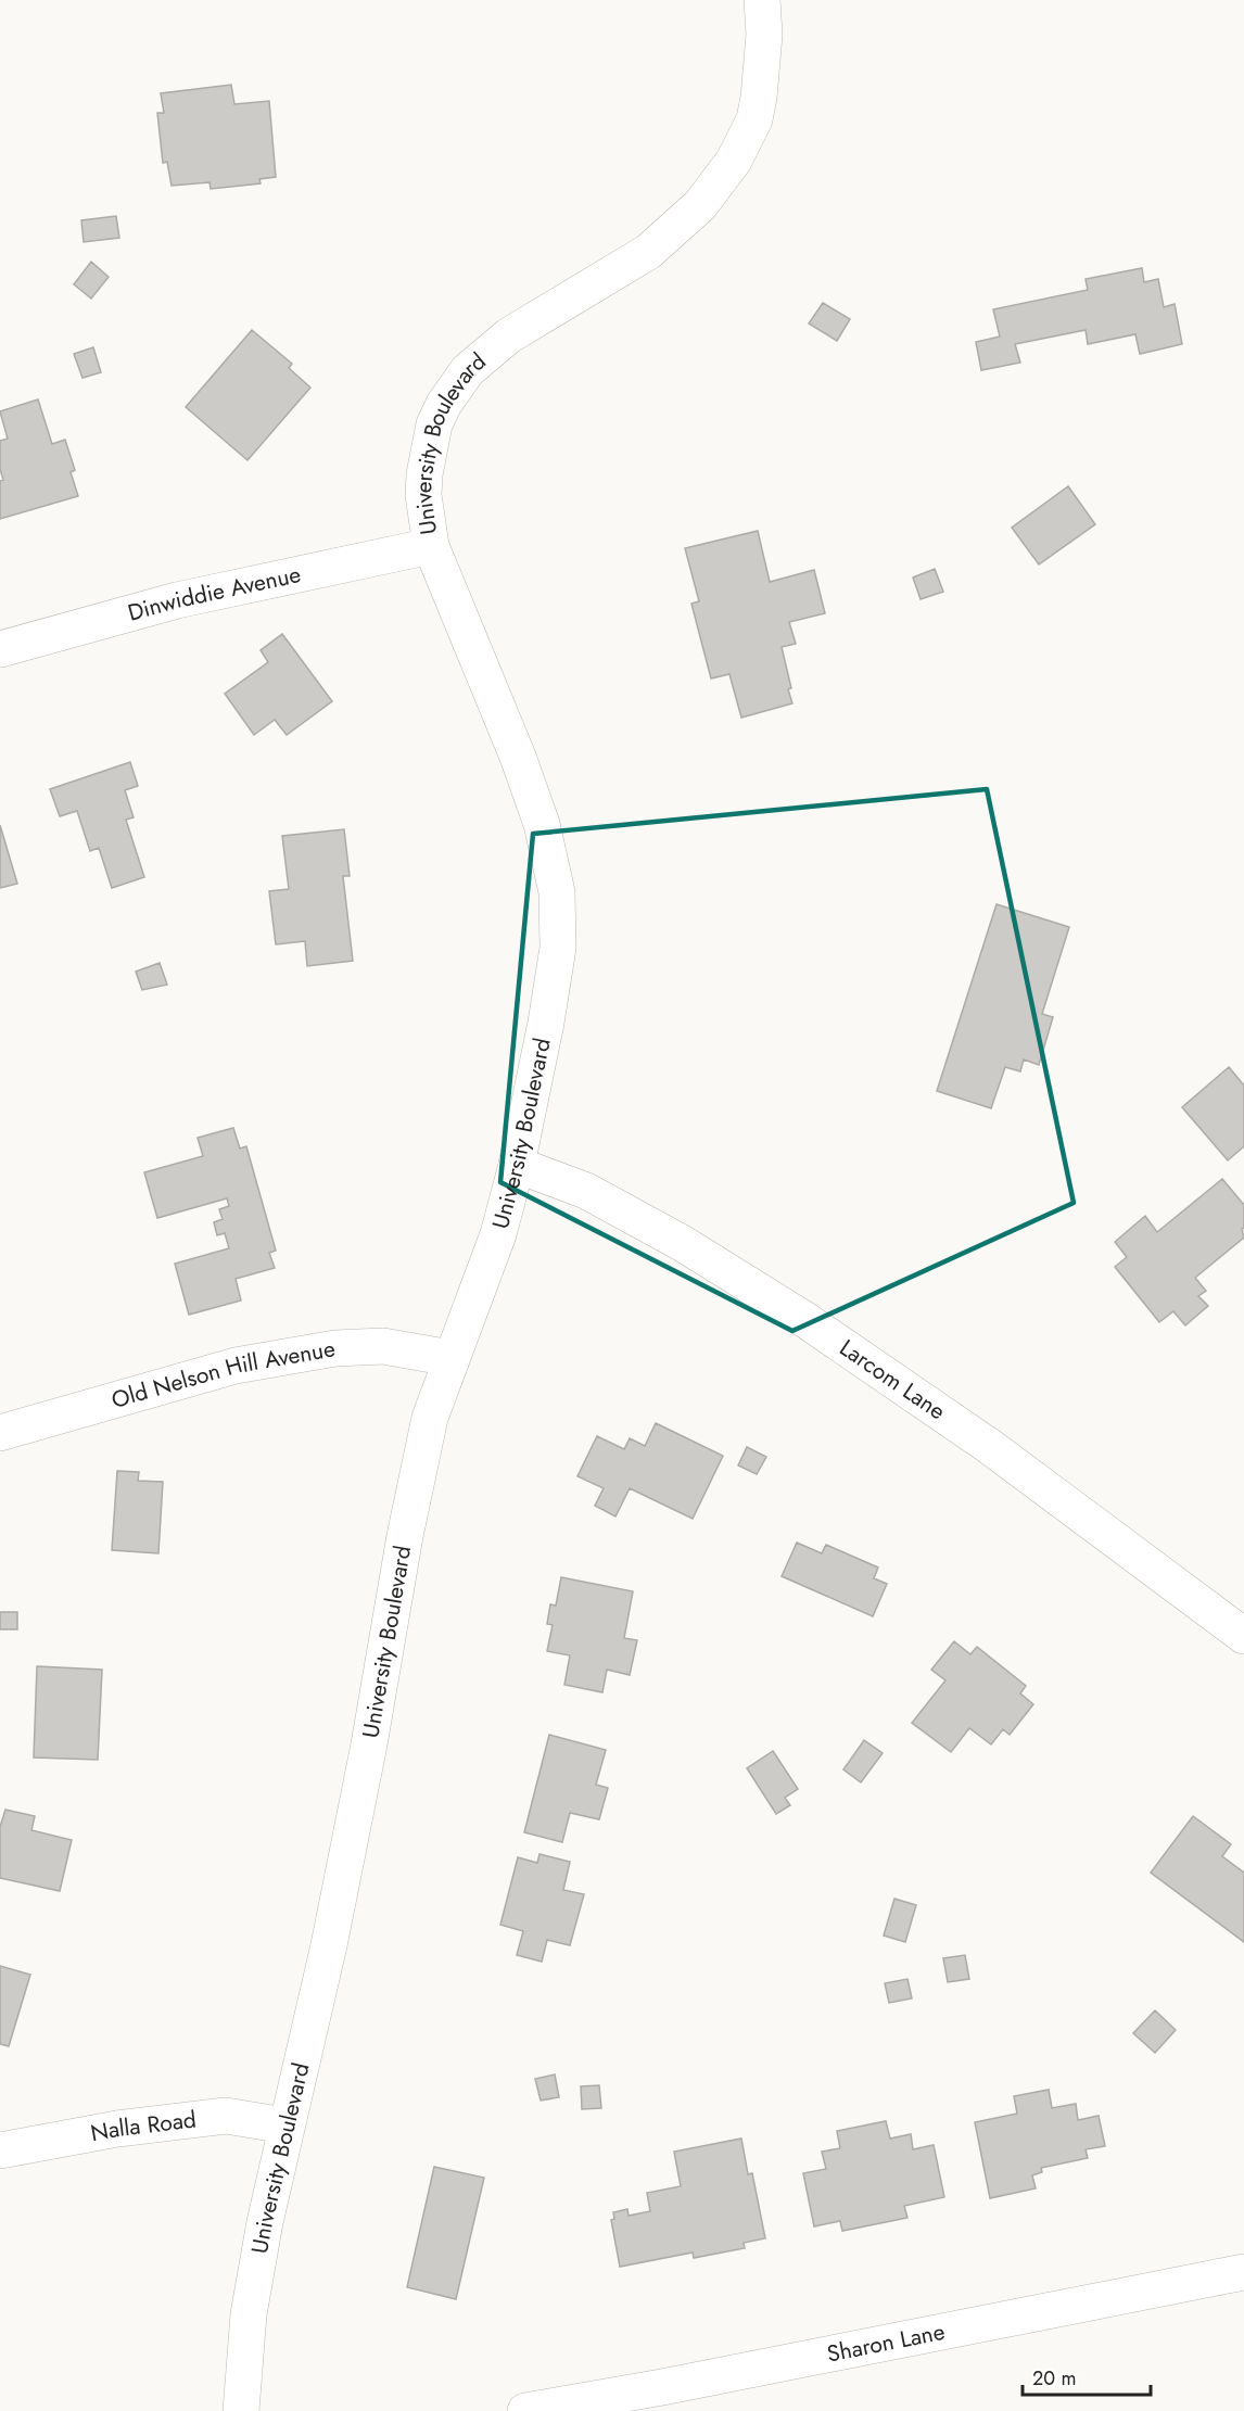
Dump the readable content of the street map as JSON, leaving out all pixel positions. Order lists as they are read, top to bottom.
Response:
{
  "streets": {
    "street": [
      "University Boulevard",
      "Dinwiddie Avenue",
      "Old Nelson Hill Avenue",
      "Larcom Lane",
      "Nalla Road",
      "Sharon Lane"
    ]
  },
  "crossings": [
    ["University Boulevard", "Dinwiddie Avenue"],
    ["University Boulevard", "Old Nelson Hill Avenue"],
    ["University Boulevard", "Larcom Lane"],
    ["University Boulevard", "Nalla Road"]
  ],
  "scale_bar": "20 m"
}
